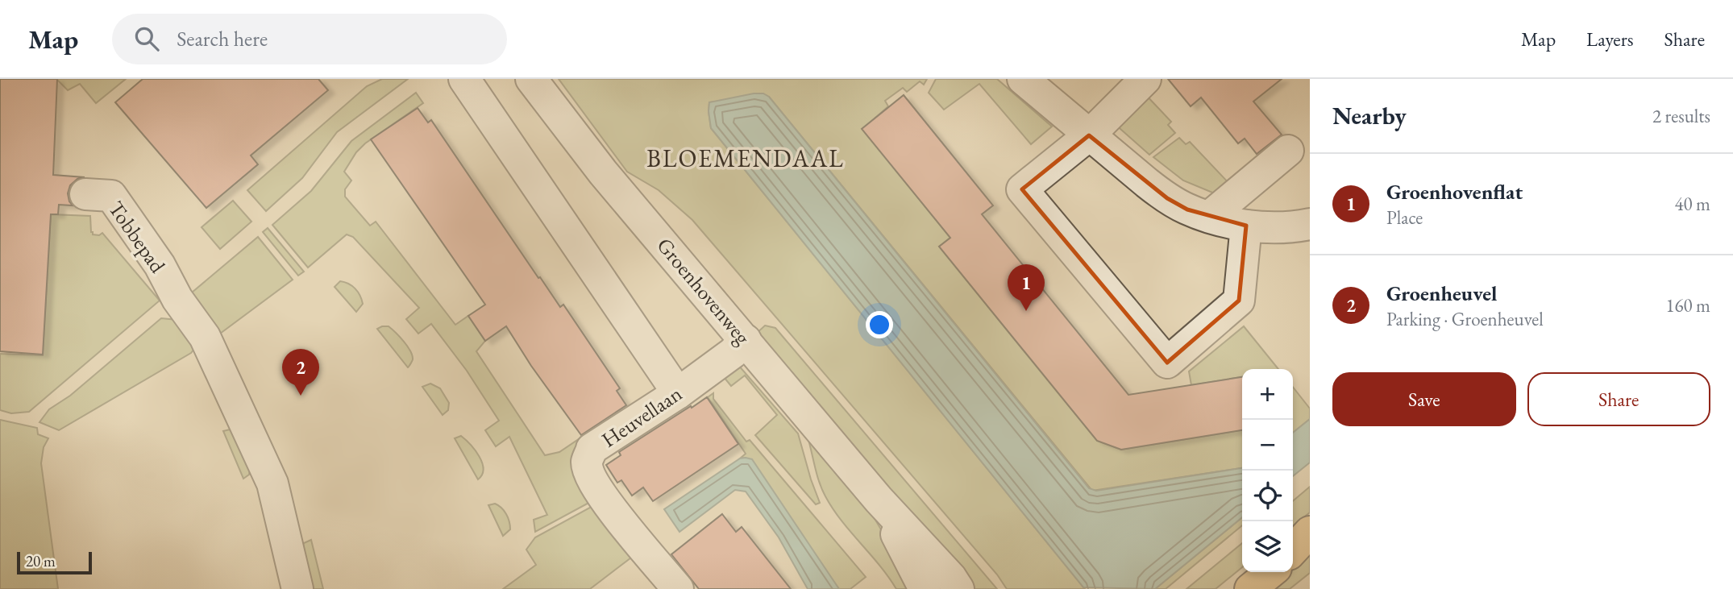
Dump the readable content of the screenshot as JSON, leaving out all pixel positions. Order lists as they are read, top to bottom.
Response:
{
  "streets": {
    "street": ["Tobbepad", "Groenhovenweg", "Heuvellaan"]
  },
  "crossings": [
    ["Groenhovenweg", "Heuvellaan"]
  ],
  "districts": ["BLOEMENDAAL"],
  "scale_bar": "20 m",
  "page": {
    "header": "Map",
    "search": "Search here",
    "nav": ["Map", "Layers", "Share"],
    "heading": ["Nearby", "2 results"],
    "list": [
      {
        "mark": "1",
        "name": "Groenhovenflat",
        "note": "Place",
        "value": "40 m"
      },
      {
        "mark": "2",
        "name": "Groenheuvel",
        "note": "Parking · Groenheuvel",
        "value": "160 m"
      }
    ],
    "pins": ["1", "2"],
    "buttons": ["Save", "Share"],
    "map_buttons": ["+", "−"],
    "scale": "20 m"
  }
}
